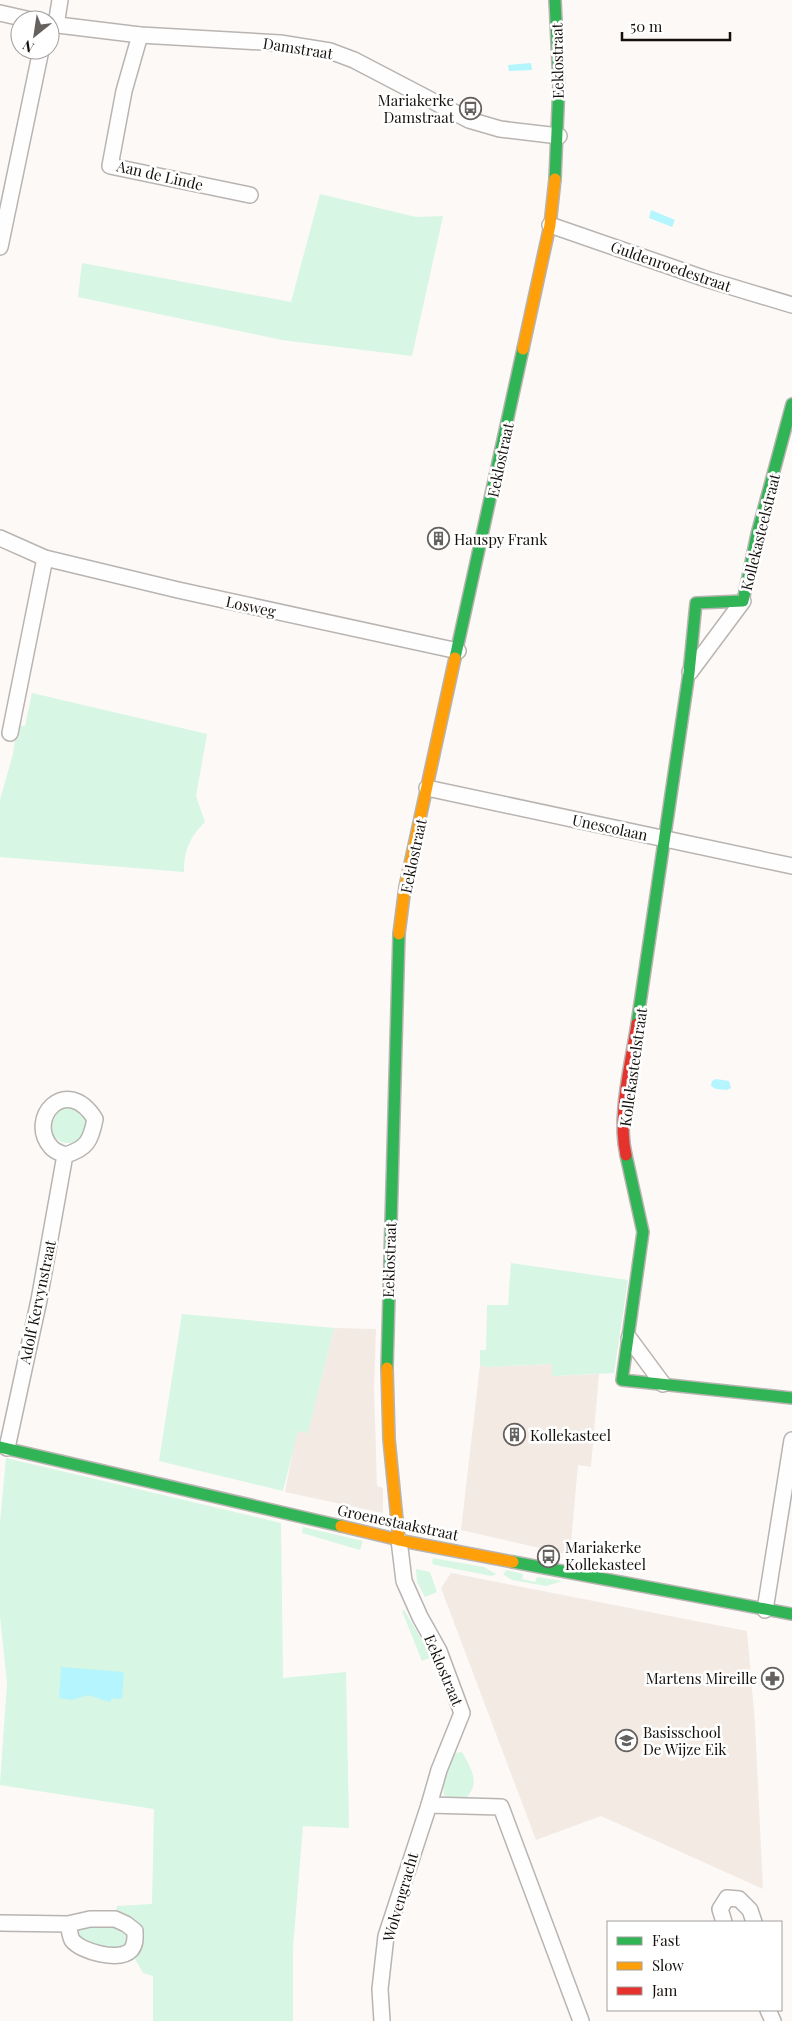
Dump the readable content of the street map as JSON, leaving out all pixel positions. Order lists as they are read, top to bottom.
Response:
{
  "streets": {
    "street": [
      "Damstraat",
      "Eeklostraat",
      "Aan de Linde",
      "Guldenroedestraat",
      "Kollekasteelstraat",
      "Losweg",
      "Unescolaan",
      "Adolf Kervynstraat",
      "Groenestaakstraat",
      "Wolvengracht"
    ]
  },
  "crossings": [
    ["Damstraat", "Eeklostraat"],
    ["Damstraat", "Aan de Linde"],
    ["Eeklostraat", "Guldenroedestraat"],
    ["Eeklostraat", "Losweg"],
    ["Eeklostraat", "Unescolaan"],
    ["Eeklostraat", "Groenestaakstraat"],
    ["Eeklostraat", "Wolvengracht"],
    ["Kollekasteelstraat", "Unescolaan"],
    ["Adolf Kervynstraat", "Groenestaakstraat"]
  ],
  "places": {
    "bus stop": ["Mariakerke Damstraat", "Mariakerke Kollekasteel"],
    "building": ["Hauspy Frank", "Kollekasteel"],
    "pharmacy": ["Martens Mireille"],
    "school or university": ["Basisschool De Wijze Eik"]
  },
  "legend": ["Fast", "Slow", "Jam"],
  "scale_bar": "50 m",
  "north": "bottom left"
}
